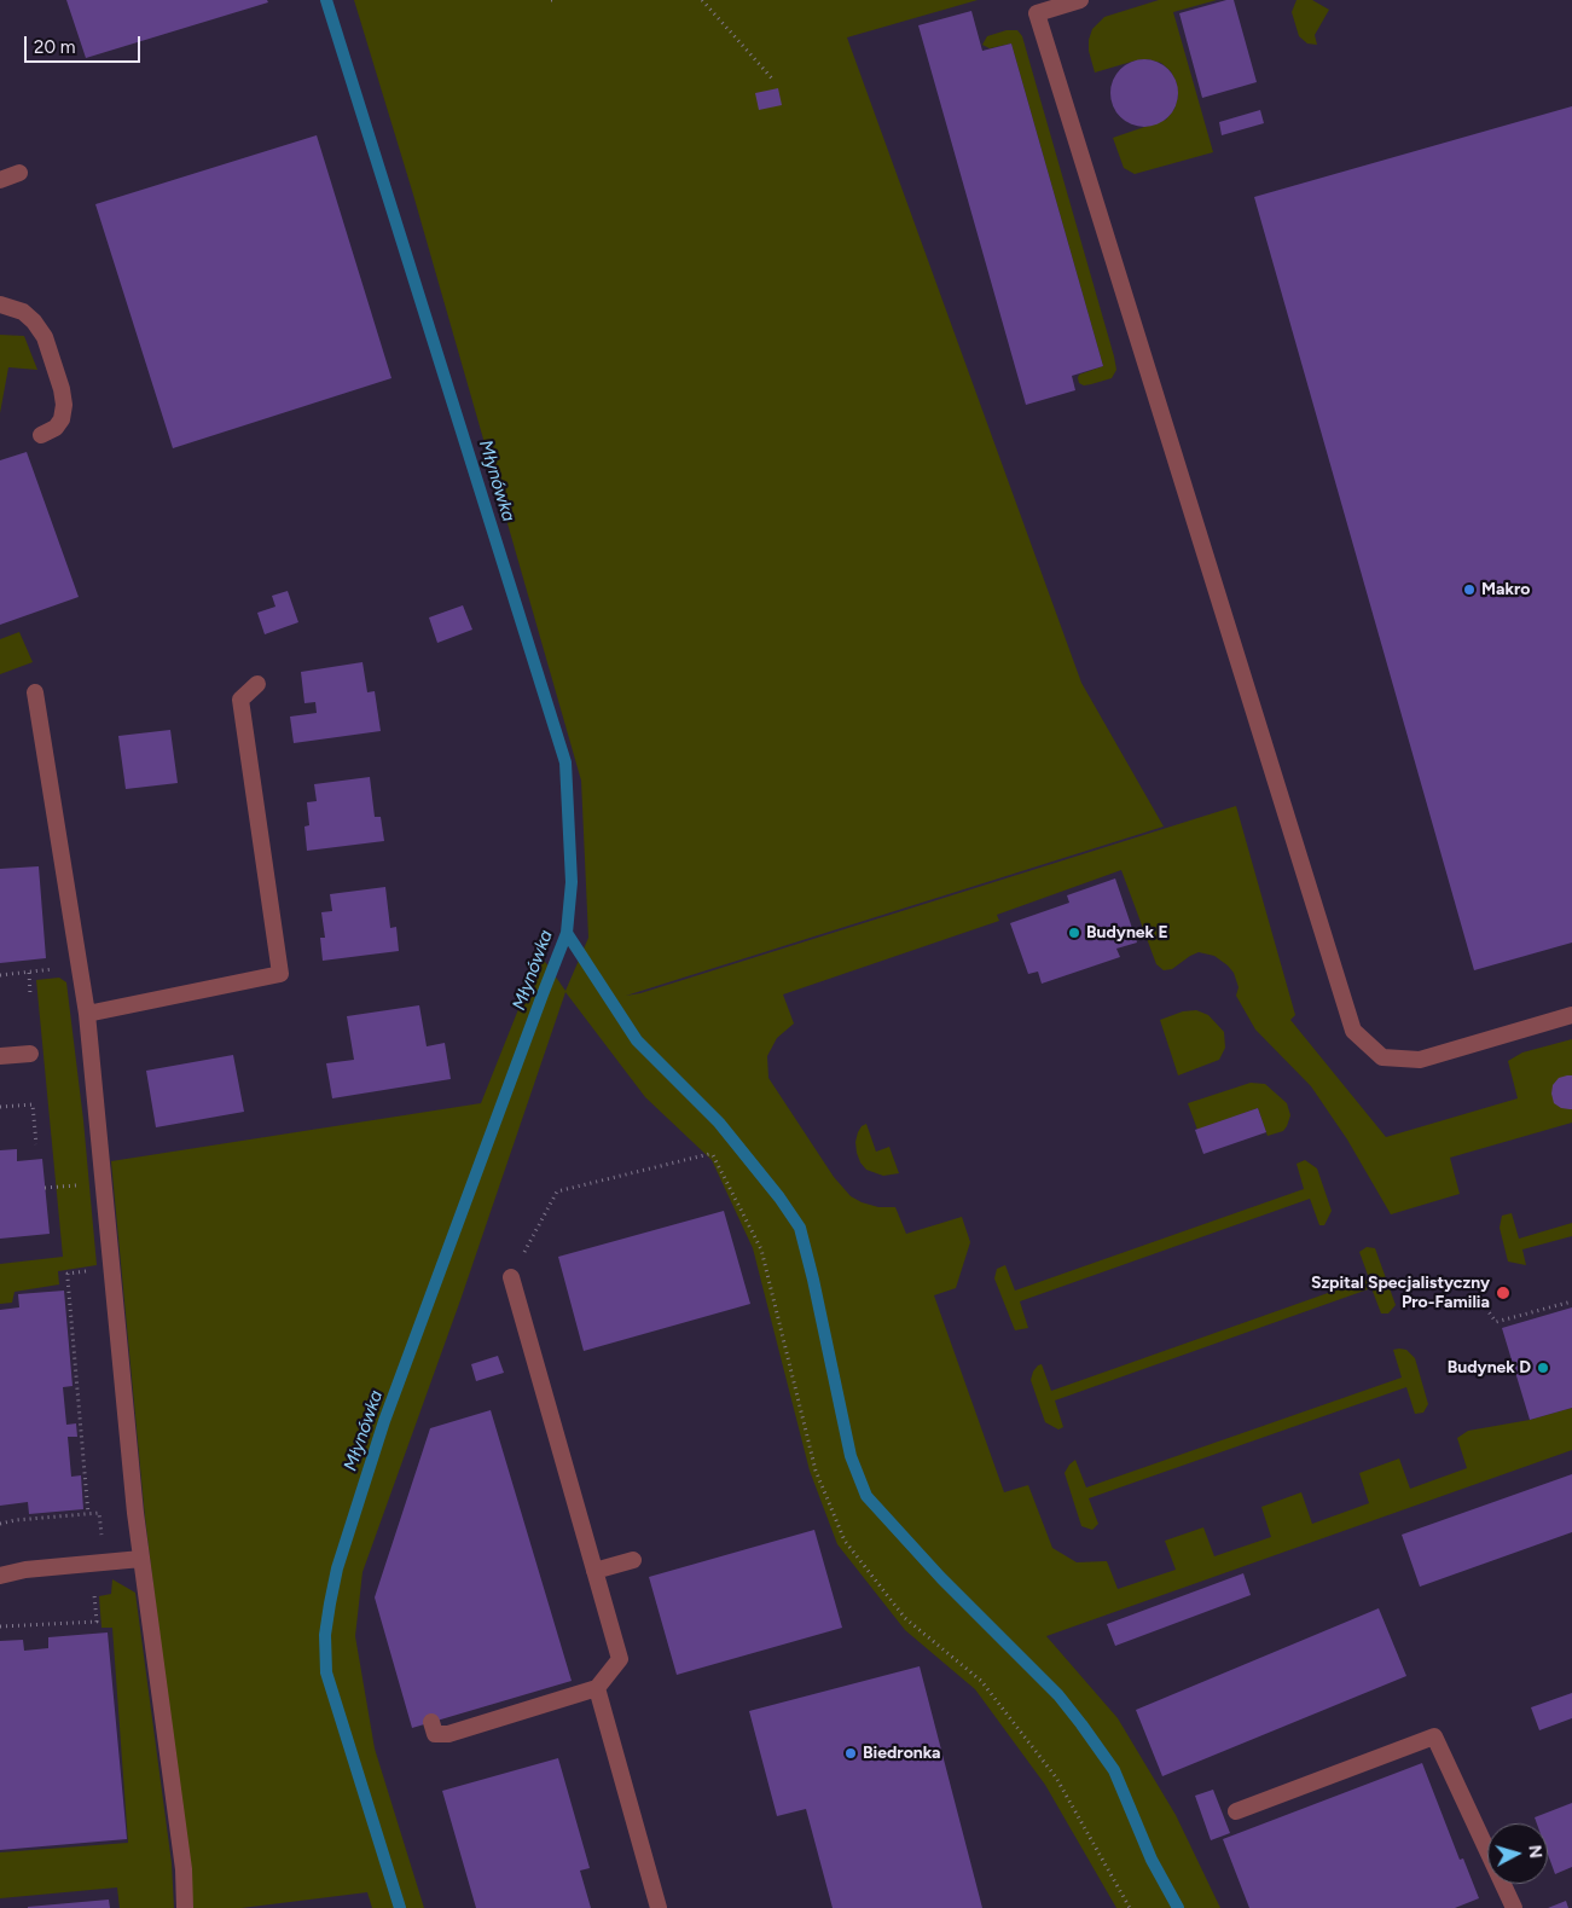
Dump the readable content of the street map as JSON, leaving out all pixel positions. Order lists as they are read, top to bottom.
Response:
{
  "water": ["Młynówka"],
  "places": [
    "Makro",
    "Budynek E",
    "Szpital Specjalistyczny Pro-Familia",
    "Budynek D",
    "Biedronka"
  ],
  "scale_bar": "20 m",
  "north": "right"
}
